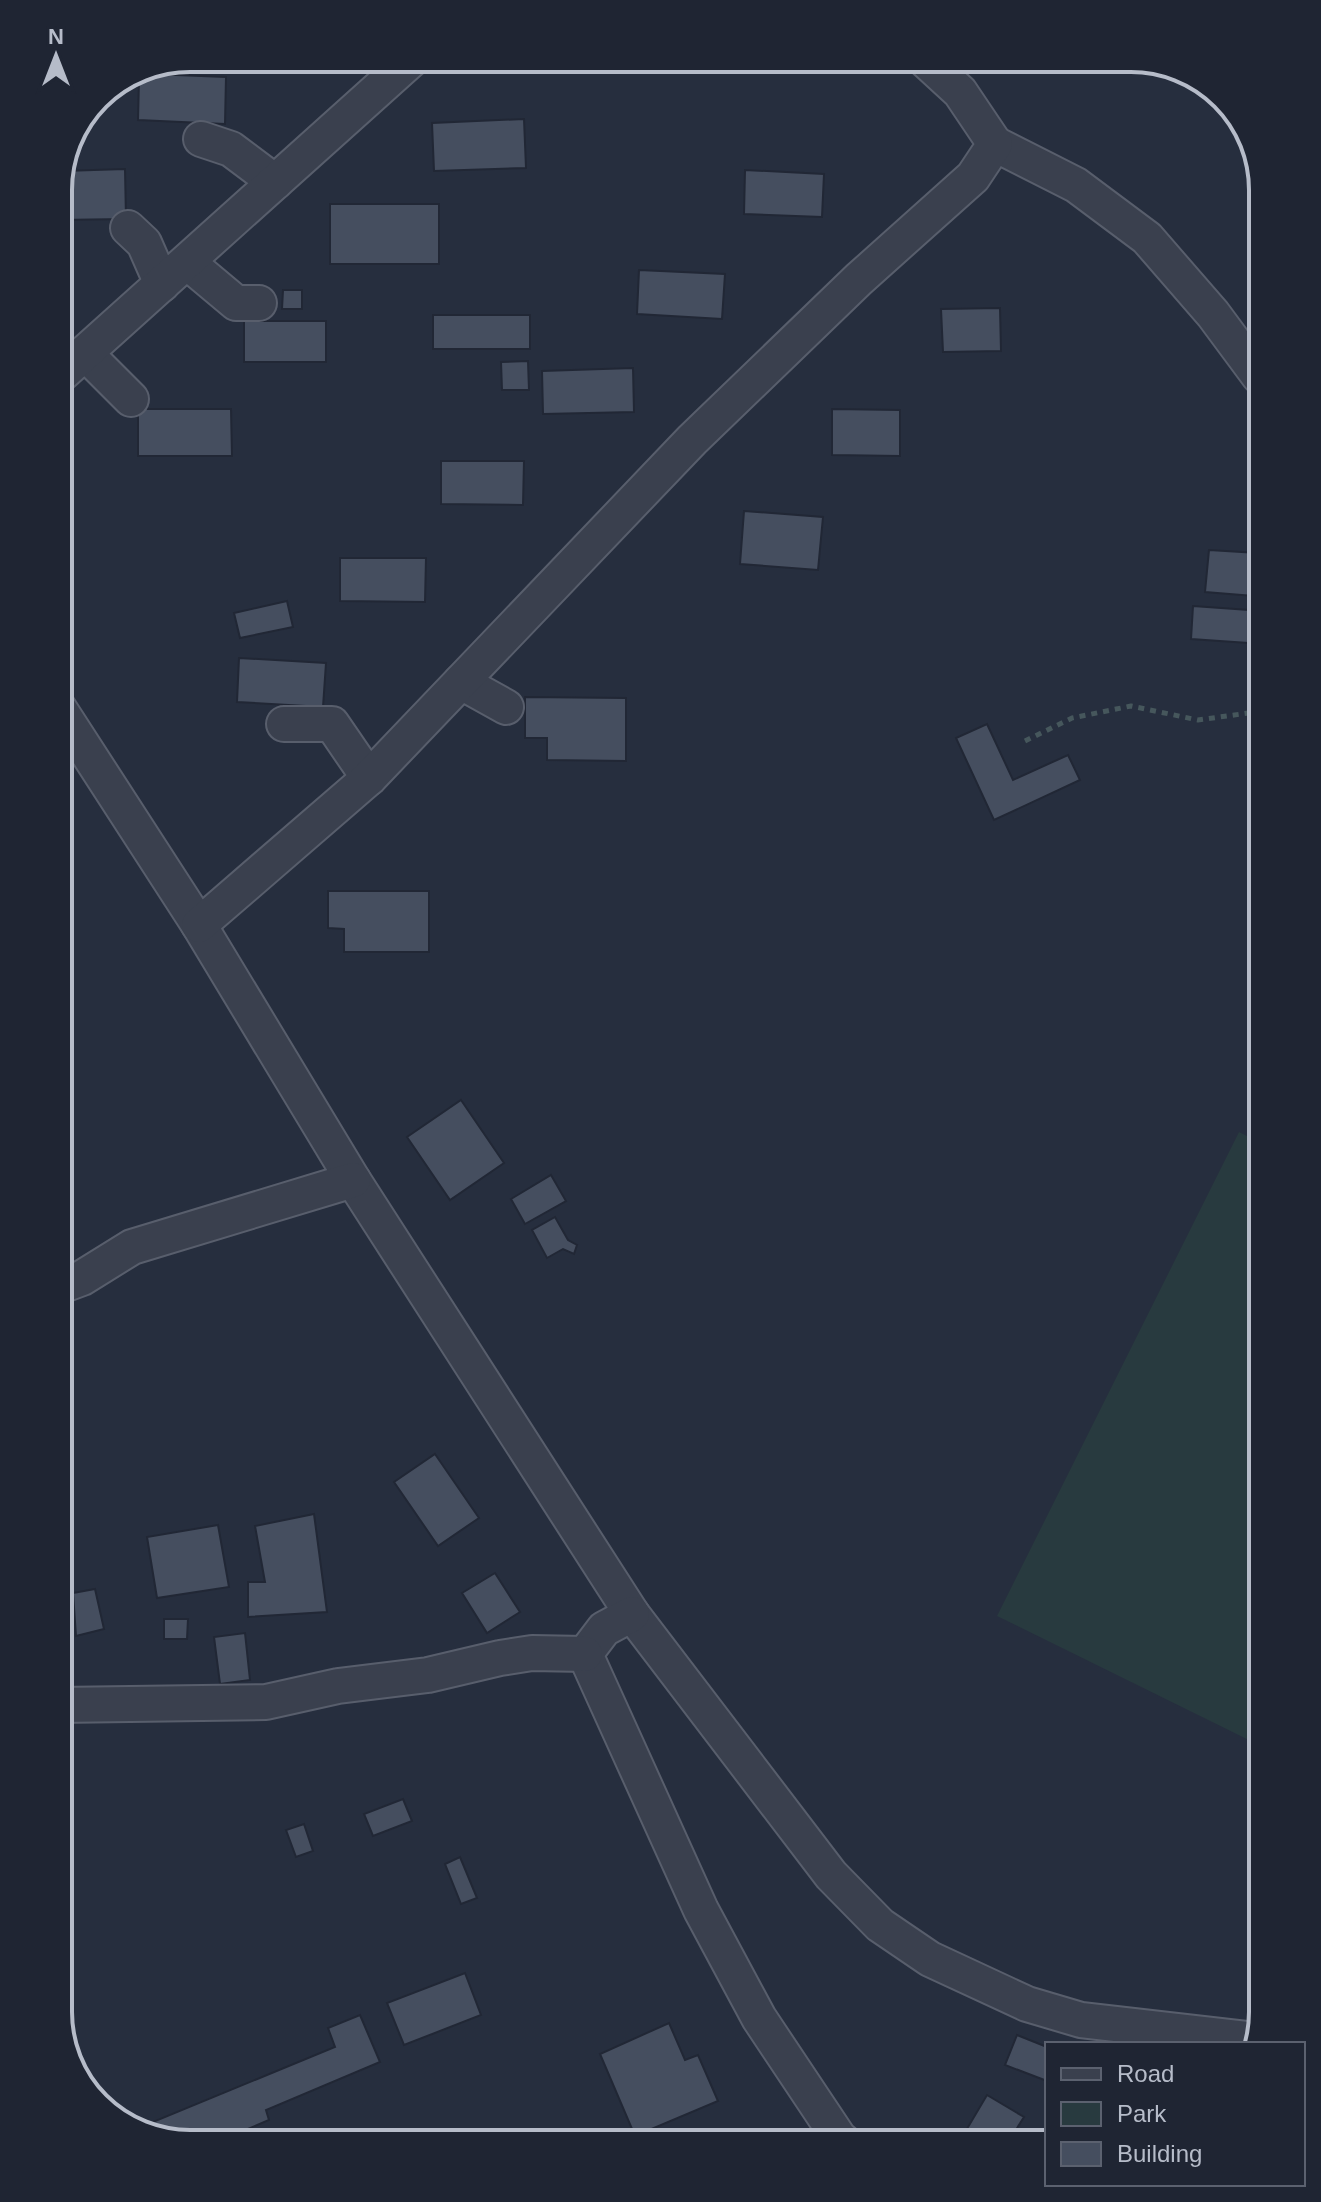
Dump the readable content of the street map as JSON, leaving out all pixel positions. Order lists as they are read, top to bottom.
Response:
{
  "legend": ["Road", "Park", "Building"],
  "north": "top"
}
